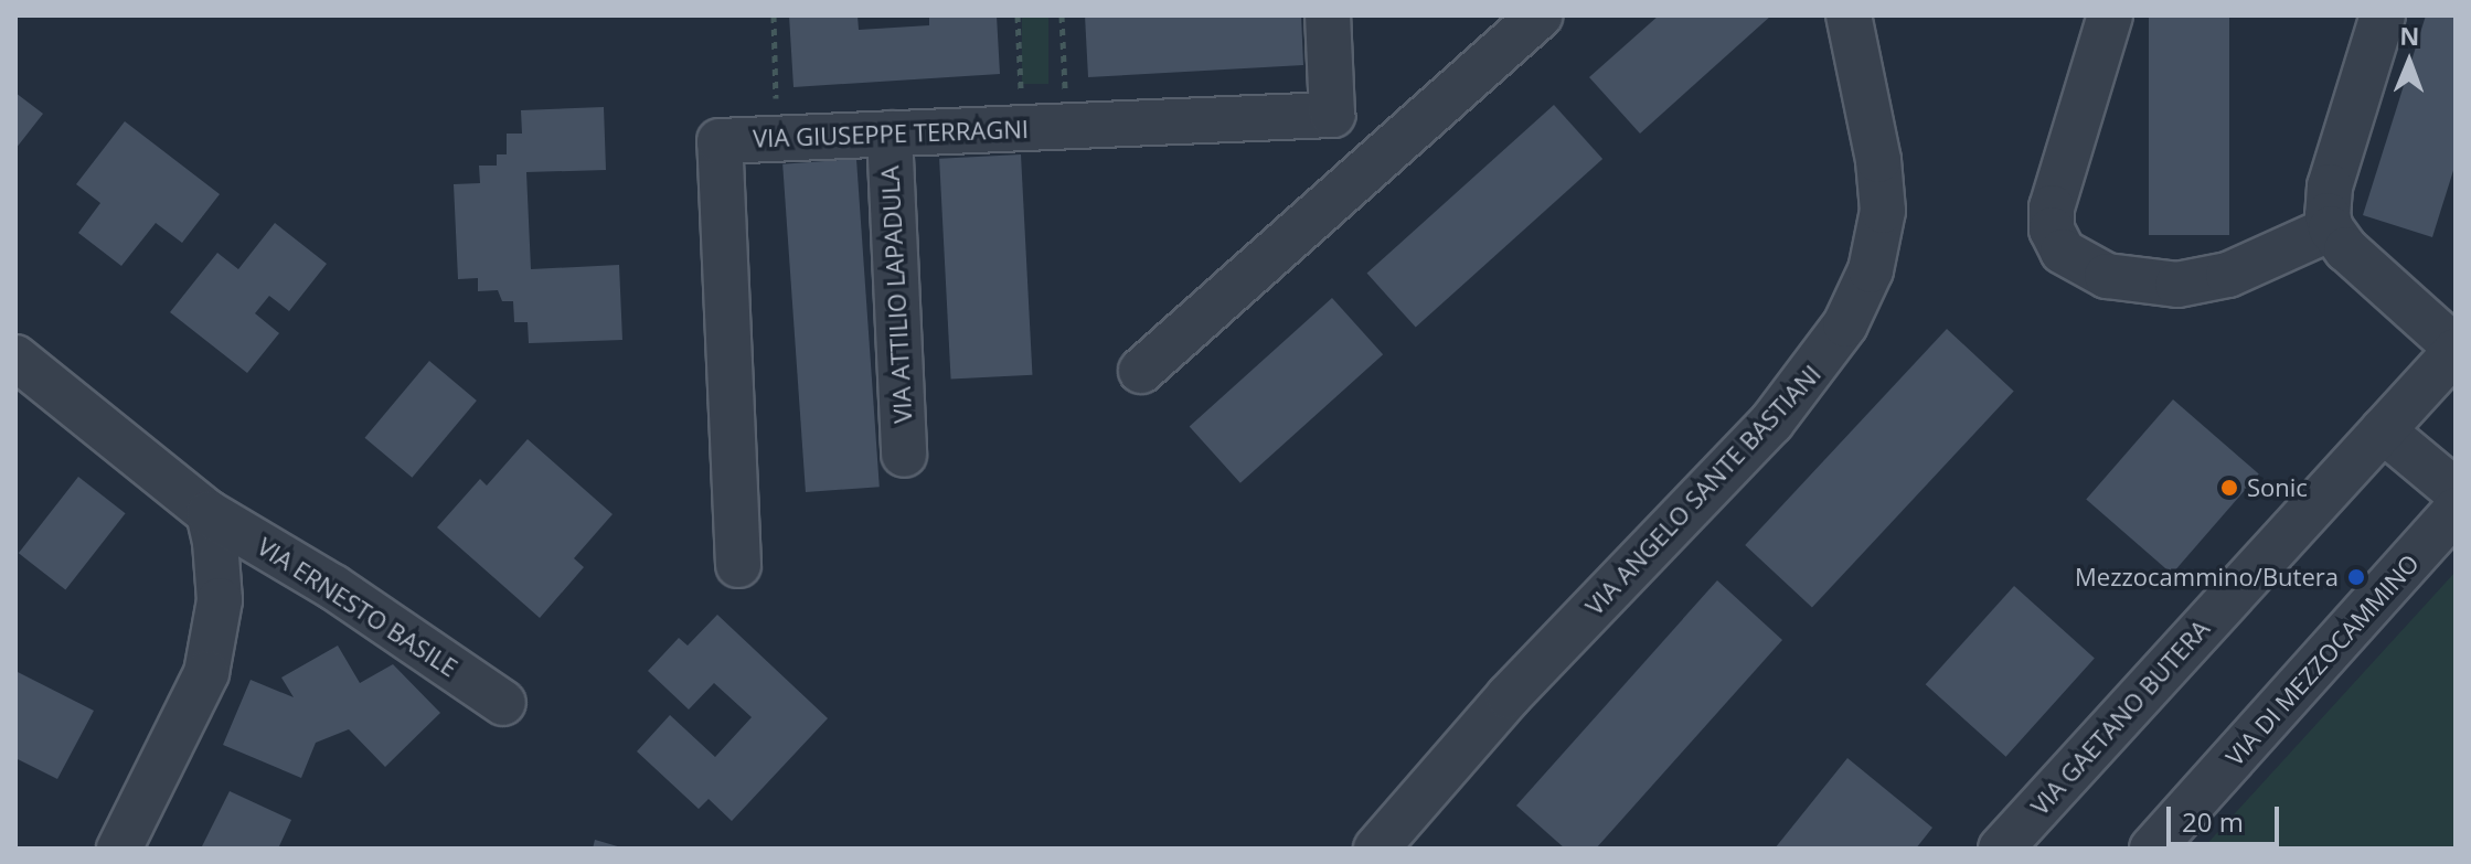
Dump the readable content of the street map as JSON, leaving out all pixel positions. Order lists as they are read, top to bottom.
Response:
{
  "streets": {
    "street": [
      "VIA GIUSEPPE TERRAGNI",
      "VIA ATTILIO LAPADULA",
      "VIA ANGELO SANTE BASTIANI",
      "VIA ERNESTO BASILE",
      "VIA DI MEZZOCAMMINO",
      "VIA GAETANO BUTERA"
    ]
  },
  "crossings": [
    ["VIA GIUSEPPE TERRAGNI", "VIA ATTILIO LAPADULA"]
  ],
  "places": ["Sonic", "Mezzocammino/Butera"],
  "scale_bar": "20 m",
  "north": "top"
}
